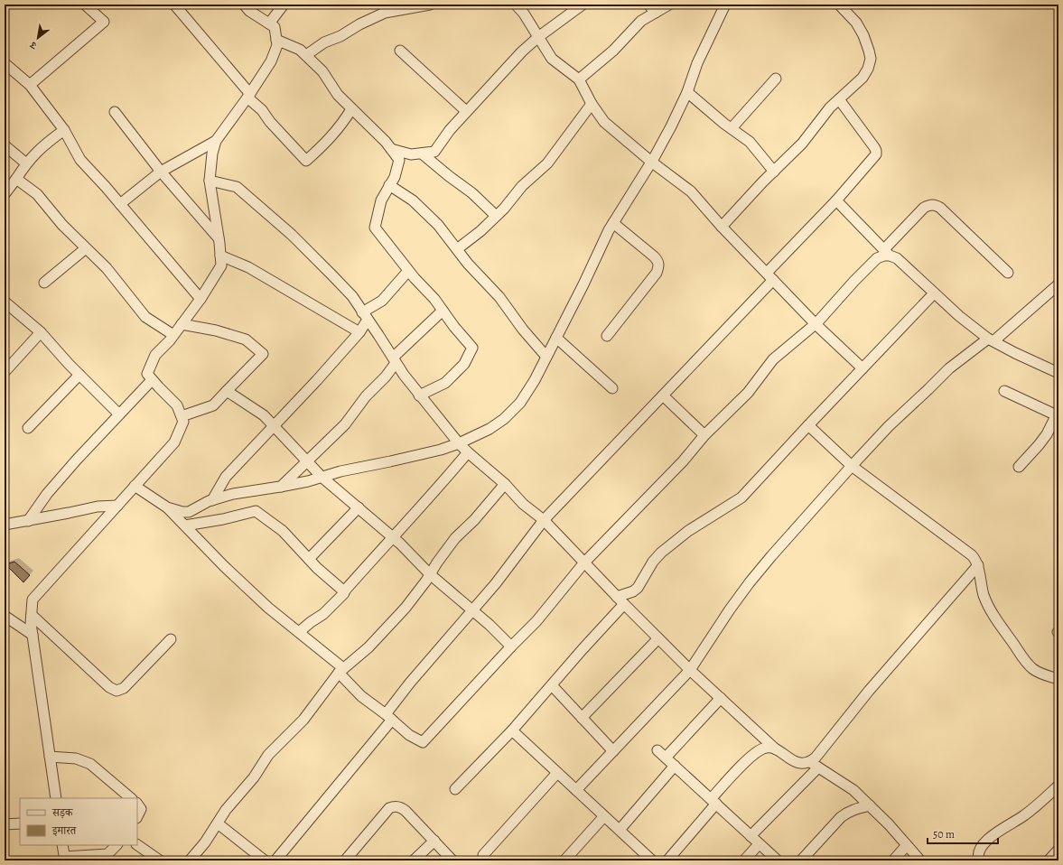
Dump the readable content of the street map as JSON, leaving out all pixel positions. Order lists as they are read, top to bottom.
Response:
{
  "legend": ["सड़क", "इमारत"],
  "scale_bar": "50 m",
  "north": "bottom left"
}
